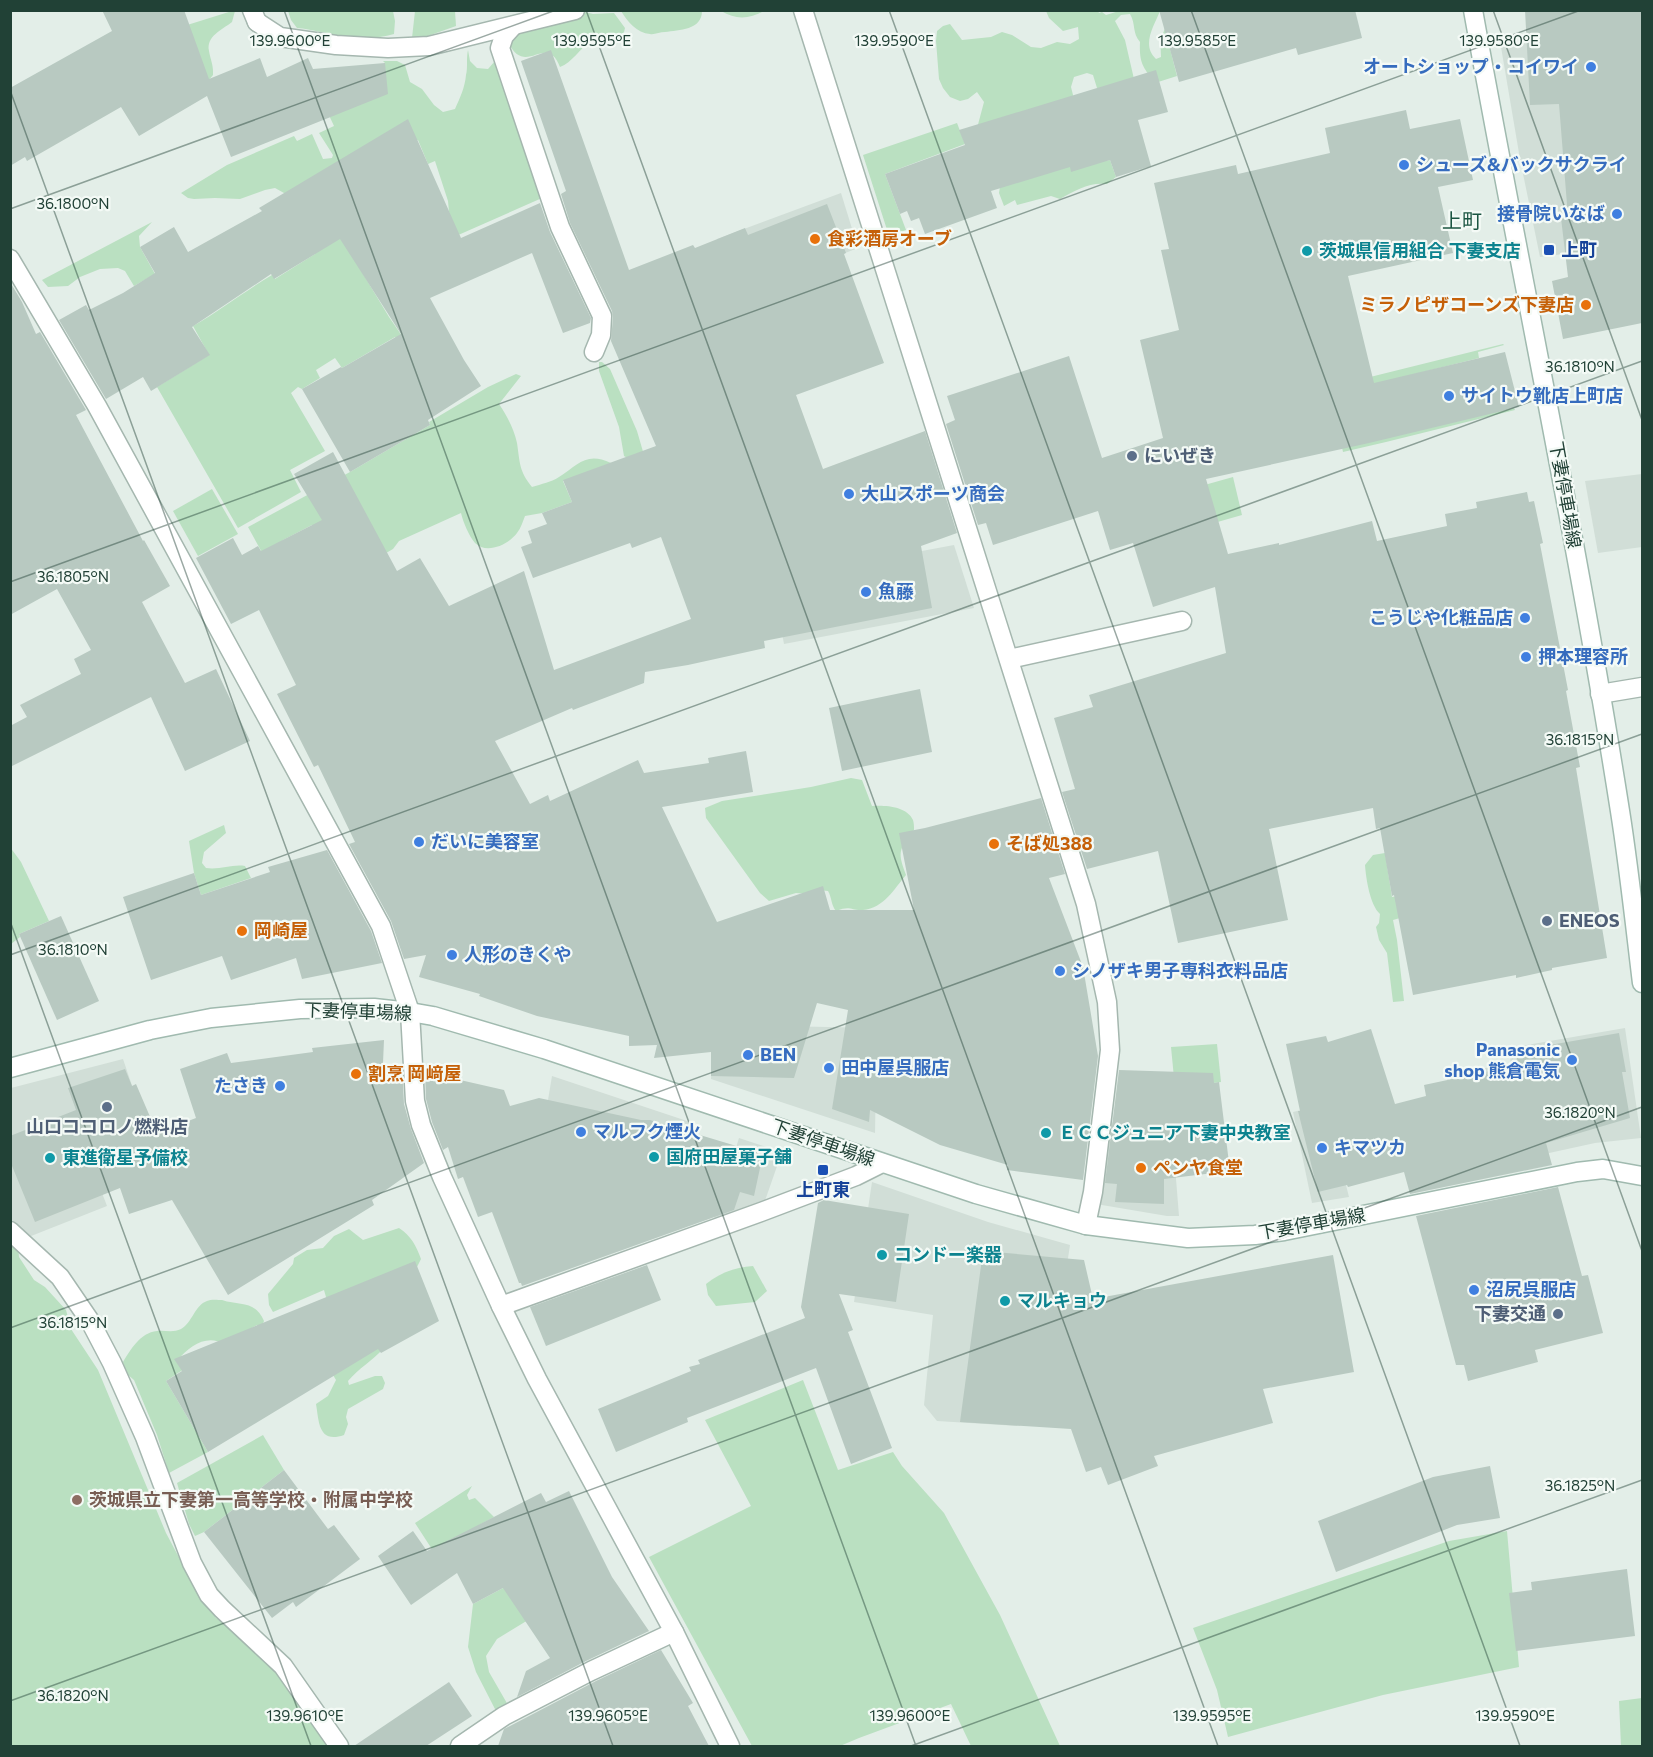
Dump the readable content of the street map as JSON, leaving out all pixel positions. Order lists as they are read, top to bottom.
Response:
{
  "streets": {
    "street": ["下妻停車場線"]
  },
  "districts": ["上町"],
  "places": {
    "other": [
      "オートショップ・コイワイ",
      "シューズ&バックサクライ",
      "接骨院いなば",
      "食彩酒房オーブ",
      "茨城県信用組合 下妻支店",
      "ミラノピザコーンズ下妻店",
      "サイトウ靴店上町店",
      "にいぜき",
      "大山スポーツ商会",
      "魚藤",
      "こうじや化粧品店",
      "押本理容所",
      "だいに美容室",
      "そば処388",
      "ENEOS",
      "岡崎屋",
      "人形のきくや",
      "シノザキ男子専科衣料品店",
      "BEN",
      "Panasonic shop 熊倉電気",
      "田中屋呉服店",
      "割烹 岡﨑屋",
      "たさき",
      "山口ココロノ燃料店",
      "マルフク煙火",
      "ＥＣＣジュニア下妻中央教室",
      "キマツカ",
      "国府田屋菓子舗",
      "東進衛星予備校",
      "ペンヤ食堂",
      "コンドー楽器",
      "沼尻呉服店",
      "マルキョウ",
      "下妻交通",
      "茨城県立下妻第一高等学校・附属中学校"
    ],
    "transit": ["上町", "上町東"]
  },
  "coordinates": [
    "139.9600°E",
    "139.9595°E",
    "139.9590°E",
    "139.9585°E",
    "139.9580°E",
    "36.1800°N",
    "36.1810°N",
    "36.1805°N",
    "36.1815°N",
    "36.1820°N",
    "36.1825°N",
    "139.9610°E",
    "139.9605°E"
  ]
}
